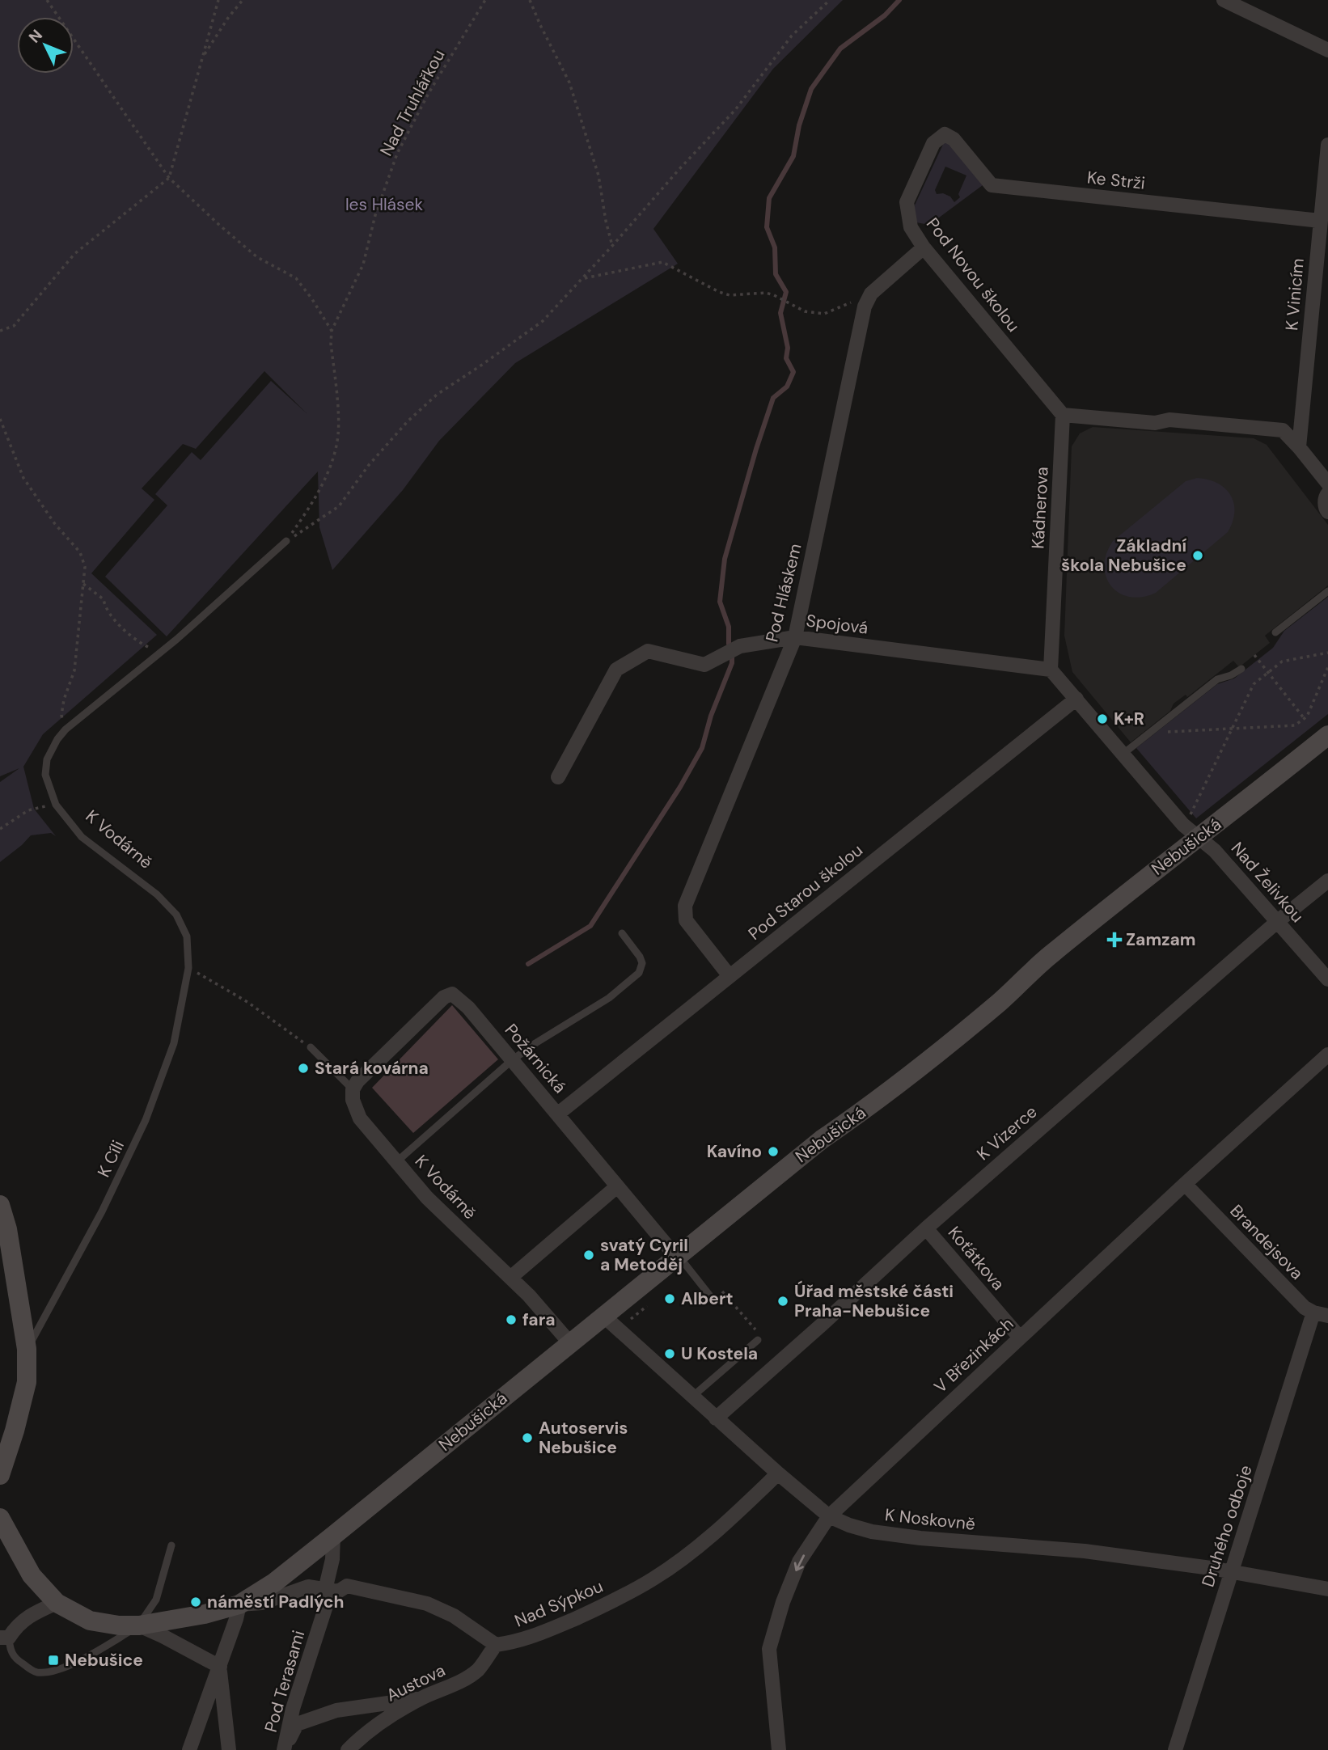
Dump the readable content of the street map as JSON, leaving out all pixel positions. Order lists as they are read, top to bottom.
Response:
{
  "streets": {
    "street": [
      "Ke Strži",
      "Pod Novou školou",
      "K Vinicím",
      "Kádnerova",
      "Pod Hláskem",
      "Spojová",
      "K Vodárně",
      "Nebušická",
      "Nad Želivkou",
      "Pod Starou školou",
      "Požárnická",
      "K Vizerce",
      "Brandejsova",
      "Koťátkova",
      "V Březinkách",
      "K Noskovně",
      "Druhého odboje",
      "Nad Sýpkou",
      "Pod Terasami",
      "Austova"
    ],
    "lane": ["K Cíli"],
    "path": ["Nad Truhlářkou"]
  },
  "crossings": [
    ["Nad Truhlářkou", "K Vodárně"],
    ["Ke Strži", "Pod Novou školou"],
    ["Ke Strži", "K Vinicím"],
    ["Pod Novou školou", "Kádnerova"],
    ["Pod Novou školou", "Pod Hláskem"],
    ["Kádnerova", "Spojová"],
    ["Pod Hláskem", "Spojová"],
    ["Pod Hláskem", "Pod Starou školou"],
    ["K Vodárně", "Nebušická"],
    ["K Vodárně", "Požárnická"],
    ["K Vodárně", "K Cíli"],
    ["Nebušická", "Nad Želivkou"],
    ["Nebušická", "Požárnická"],
    ["Nebušická", "K Noskovně"],
    ["Nad Želivkou", "K Vizerce"],
    ["Pod Starou školou", "Požárnická"],
    ["K Vizerce", "Koťátkova"],
    ["K Vizerce", "K Noskovně"],
    ["Brandejsova", "V Březinkách"],
    ["Brandejsova", "Druhého odboje"],
    ["Koťátkova", "V Březinkách"],
    ["V Březinkách", "K Noskovně"],
    ["K Noskovně", "Druhého odboje"],
    ["K Noskovně", "Nad Sýpkou"],
    ["Nad Sýpkou", "Austova"],
    ["Pod Terasami", "Austova"]
  ],
  "parks": ["les Hlásek"],
  "places": {
    "other": [
      "Základní škola Nebušice",
      "K+R",
      "Stará kovárna",
      "Kavíno",
      "svatý Cyril a Metoděj",
      "Albert",
      "Úřad městské části Praha-Nebušice",
      "fara",
      "U Kostela",
      "Autoservis Nebušice",
      "náměstí Padlých"
    ],
    "health": ["Zamzam"],
    "transit": ["Nebušice"]
  },
  "north": "top left"
}
